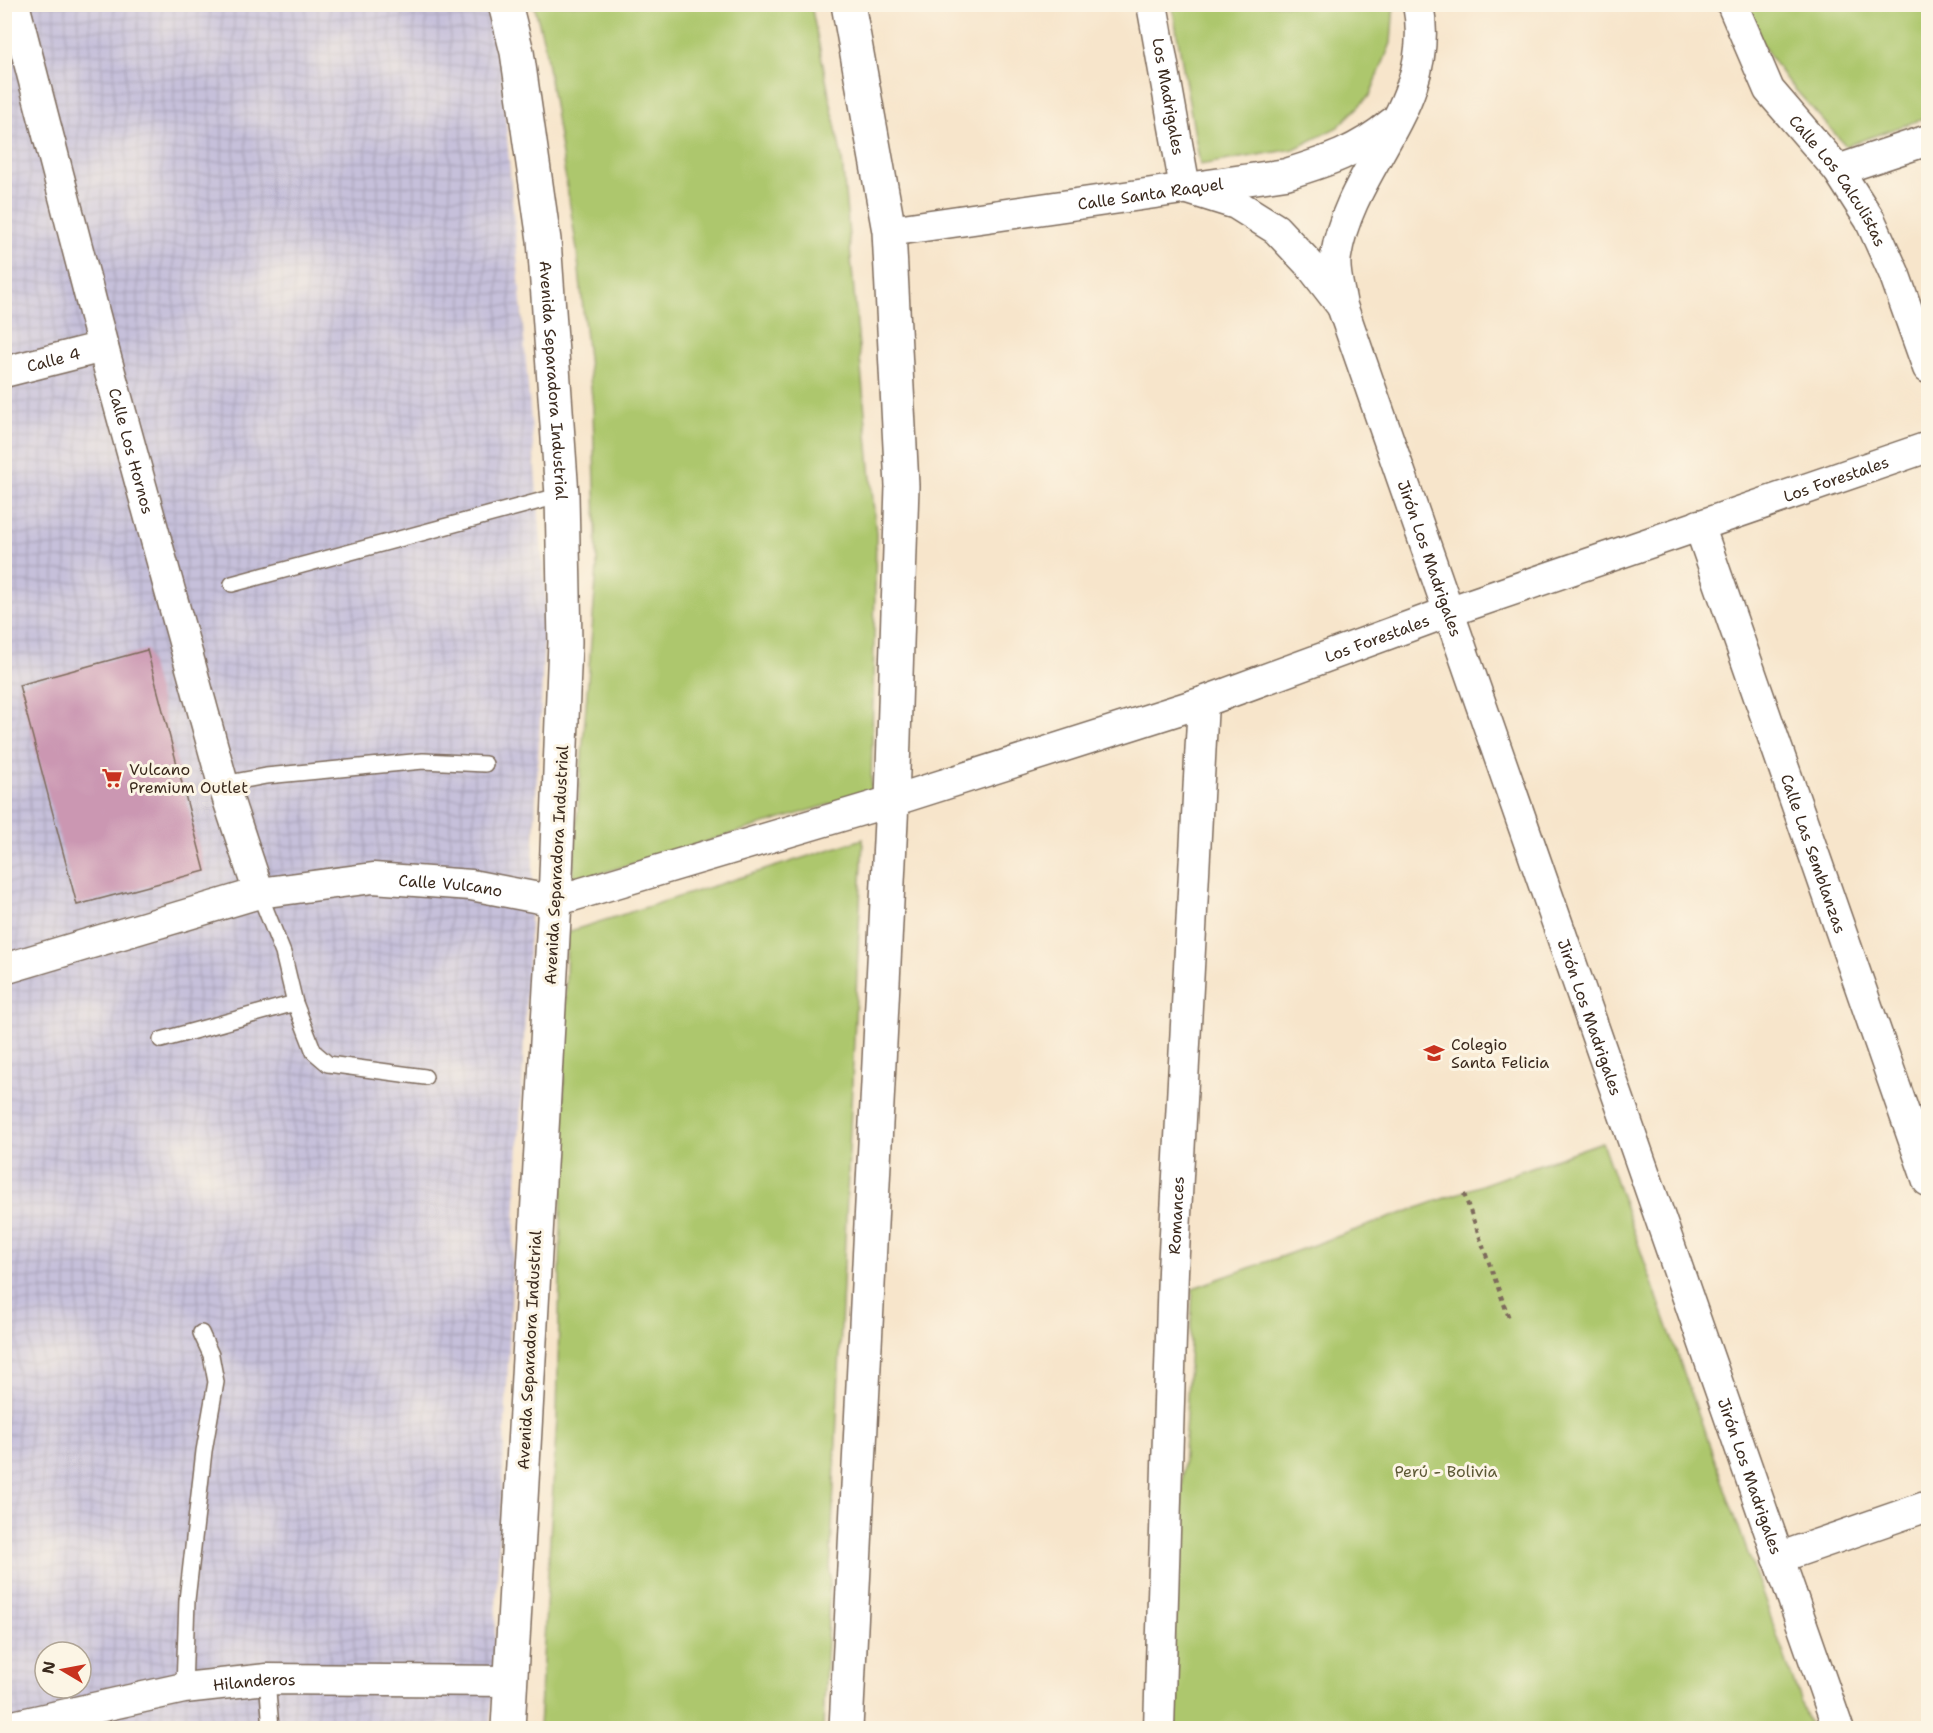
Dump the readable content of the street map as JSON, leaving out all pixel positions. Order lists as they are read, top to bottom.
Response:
{
  "streets": {
    "main road": ["Avenida Separadora Industrial"],
    "street": [
      "Los Madrigales",
      "Calle Los Calculistas",
      "Calle Santa Raquel",
      "Calle 4",
      "Calle Los Hornos",
      "Los Forestales",
      "Jirón Los Madrigales",
      "Calle Las Semblanzas",
      "Calle Vulcano",
      "Romances",
      "Hilanderos"
    ]
  },
  "crossings": [
    ["Los Madrigales", "Calle Santa Raquel"],
    ["Los Madrigales", "Jirón Los Madrigales"],
    ["Calle Santa Raquel", "Jirón Los Madrigales"],
    ["Calle 4", "Calle Los Hornos"],
    ["Avenida Separadora Industrial", "Calle Vulcano"],
    ["Avenida Separadora Industrial", "Hilanderos"],
    ["Calle Los Hornos", "Calle Vulcano"],
    ["Los Forestales", "Jirón Los Madrigales"],
    ["Los Forestales", "Calle Las Semblanzas"],
    ["Los Forestales", "Calle Vulcano"],
    ["Los Forestales", "Romances"]
  ],
  "parks": ["Perú - Bolivia"],
  "places": {
    "supermarket": ["Vulcano Premium Outlet"],
    "school or university": ["Colegio Santa Felicia"]
  },
  "north": "left"
}
